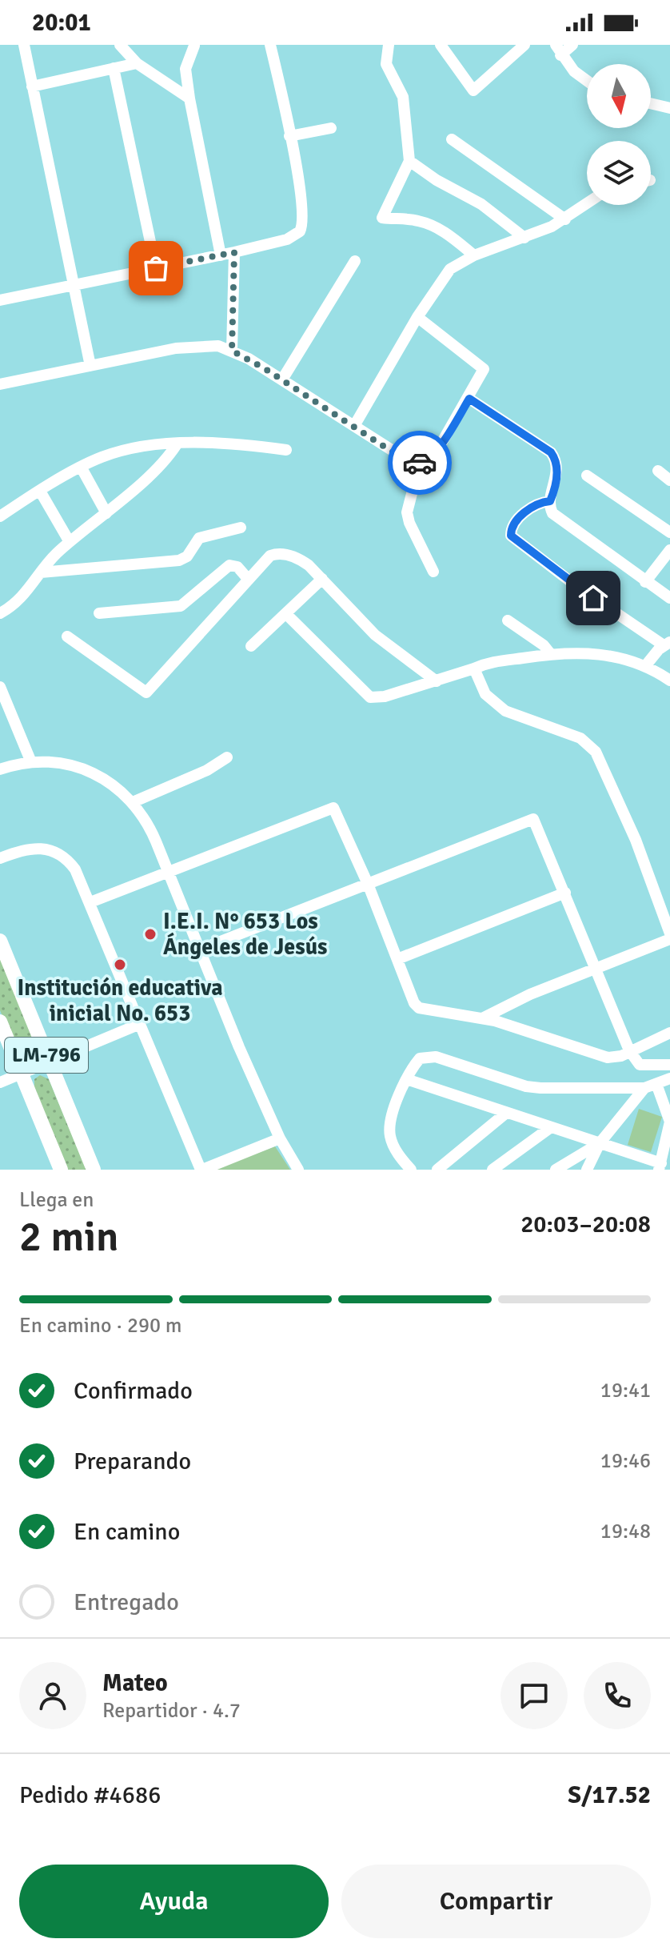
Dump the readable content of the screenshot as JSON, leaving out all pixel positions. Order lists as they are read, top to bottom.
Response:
{
  "streets": {
    "main road": ["LM-796"]
  },
  "places": ["I.E.I. N° 653 Los Ángeles de Jesús", "Institución educativa inicial No. 653"],
  "north": "bottom",
  "page": {
    "status": "20:01",
    "heading": ["2 min", "Llega en", "20:03–20:08"],
    "panel": [
      "Mateo",
      "Repartidor · 4.7",
      "Pedido #4686",
      "S/17.52"
    ],
    "bar": "En camino · 290 m",
    "list": [
      ["Confirmado", "19:41"],
      ["Preparando", "19:46"],
      ["En camino", "19:48"],
      "Entregado"
    ],
    "buttons": ["Ayuda", "Compartir"]
  }
}
